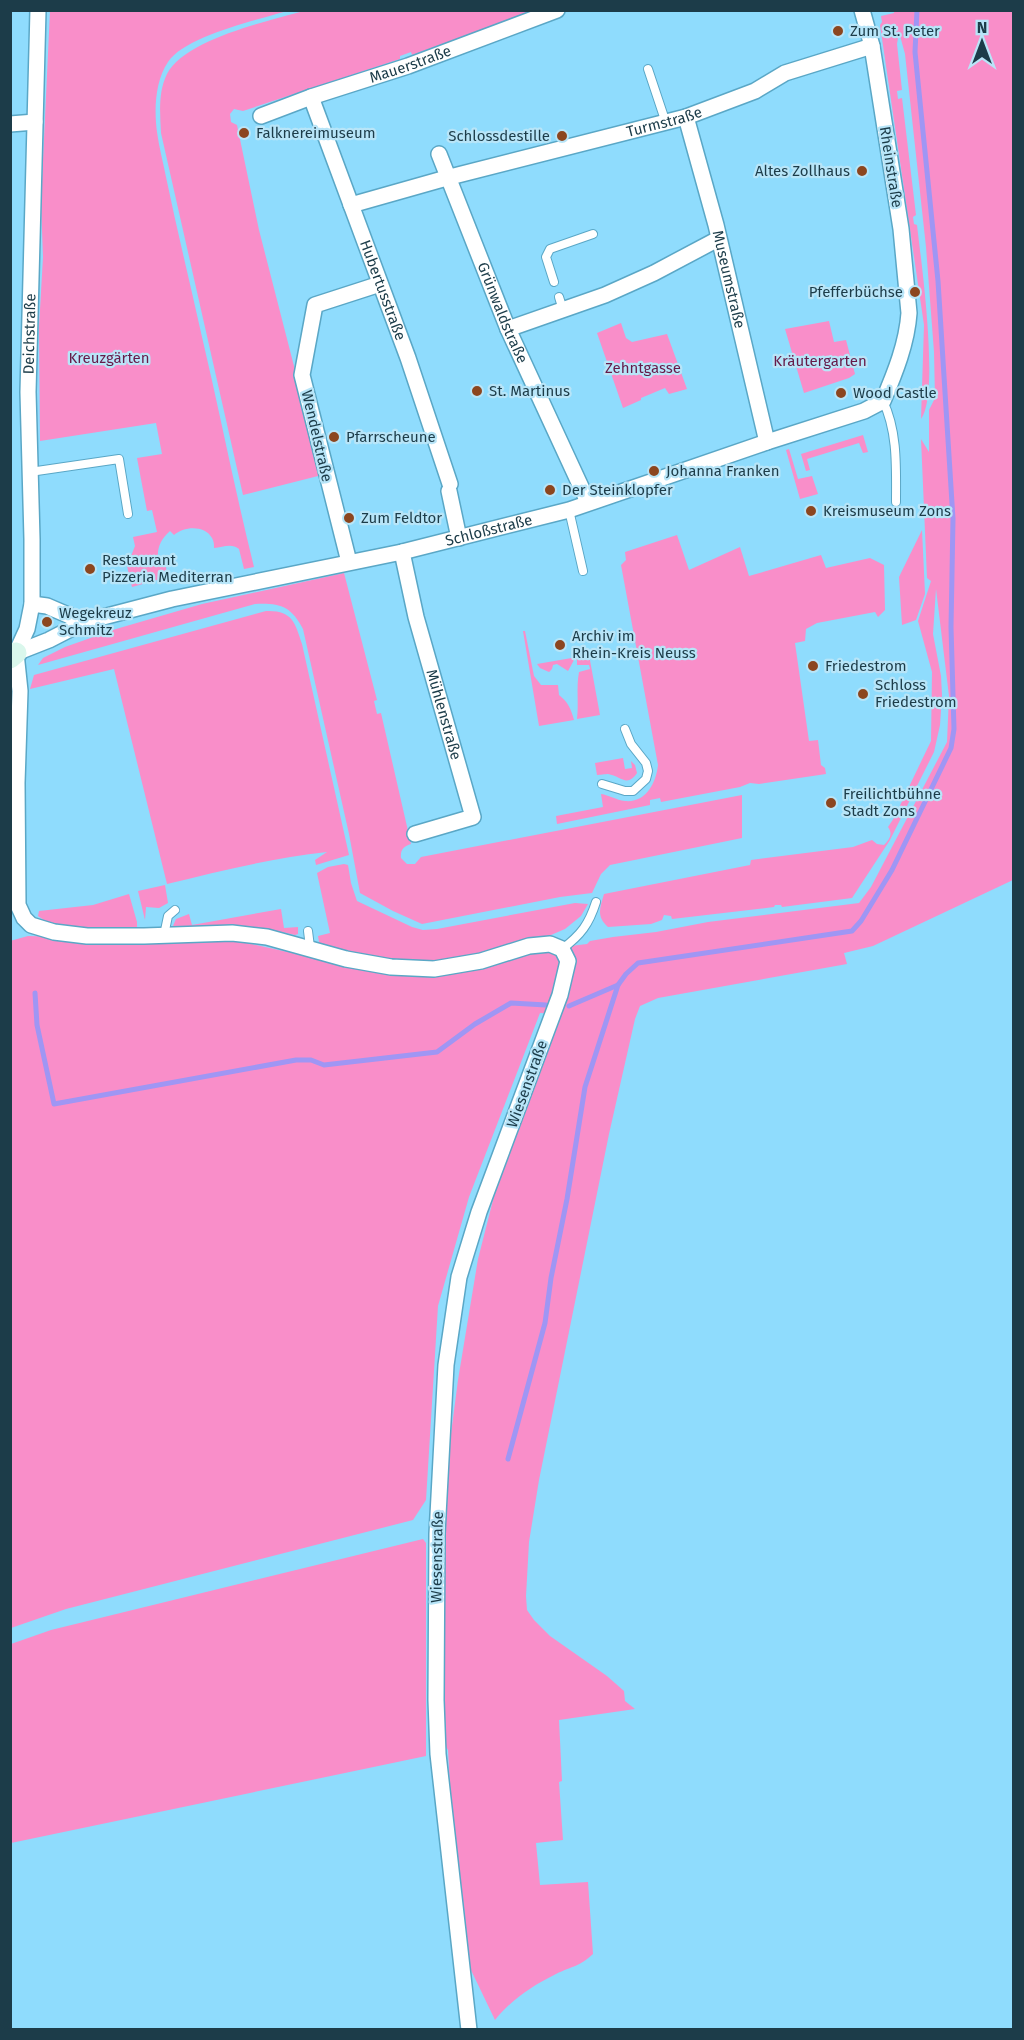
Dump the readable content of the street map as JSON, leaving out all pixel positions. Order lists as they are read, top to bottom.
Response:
{
  "streets": {
    "street": [
      "Mauerstraße",
      "Turmstraße",
      "Rheinstraße",
      "Museumstraße",
      "Hubertusstraße",
      "Grünwaldstraße",
      "Deichstraße",
      "Wendelstraße",
      "Schloßstraße",
      "Mühlenstraße",
      "Wiesenstraße"
    ]
  },
  "crossings": [
    ["Mauerstraße", "Hubertusstraße"],
    ["Turmstraße", "Rheinstraße"],
    ["Turmstraße", "Museumstraße"],
    ["Turmstraße", "Hubertusstraße"],
    ["Turmstraße", "Grünwaldstraße"],
    ["Rheinstraße", "Schloßstraße"],
    ["Museumstraße", "Schloßstraße"],
    ["Hubertusstraße", "Wendelstraße"],
    ["Hubertusstraße", "Schloßstraße"],
    ["Grünwaldstraße", "Schloßstraße"],
    ["Deichstraße", "Schloßstraße"],
    ["Wendelstraße", "Schloßstraße"],
    ["Schloßstraße", "Mühlenstraße"]
  ],
  "parks": ["Kreuzgärten", "Kräutergarten", "Zehntgasse"],
  "places": [
    "Zum St. Peter",
    "Falknereimuseum",
    "Schlossdestille",
    "Altes Zollhaus",
    "Pfefferbüchse",
    "St. Martinus",
    "Wood Castle",
    "Pfarrscheune",
    "Johanna Franken",
    "Der Steinklopfer",
    "Kreismuseum Zons",
    "Zum Feldtor",
    "Restaurant Pizzeria Mediterran",
    "Wegekreuz Schmitz",
    "Archiv im Rhein-Kreis Neuss",
    "Friedestrom",
    "Schloss Friedestrom",
    "Freilichtbühne Stadt Zons"
  ],
  "north": "top"
}
